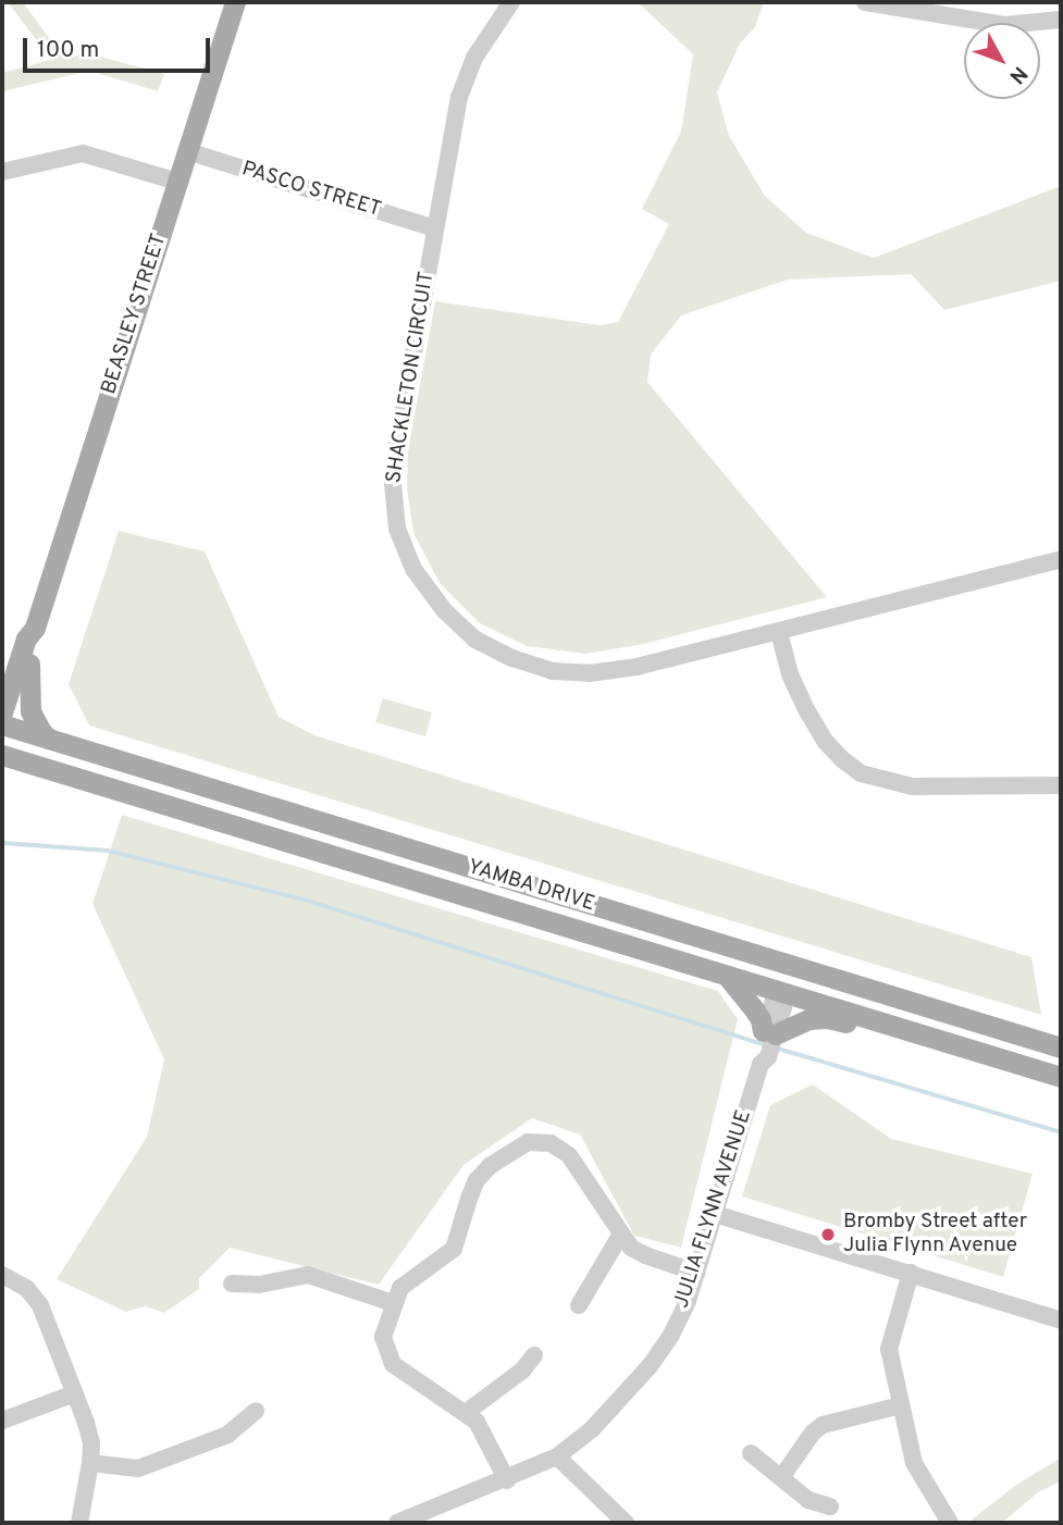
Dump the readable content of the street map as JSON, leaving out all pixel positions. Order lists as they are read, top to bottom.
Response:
{
  "streets": {
    "main road": ["BEASLEY STREET", "YAMBA DRIVE"],
    "street": ["PASCO STREET", "SHACKLETON CIRCUIT", "JULIA FLYNN AVENUE"]
  },
  "crossings": [
    ["PASCO STREET", "BEASLEY STREET"],
    ["PASCO STREET", "SHACKLETON CIRCUIT"],
    ["BEASLEY STREET", "YAMBA DRIVE"],
    ["YAMBA DRIVE", "JULIA FLYNN AVENUE"]
  ],
  "places": ["Bromby Street after Julia Flynn Avenue"],
  "scale_bar": "100 m",
  "north": "bottom right"
}
